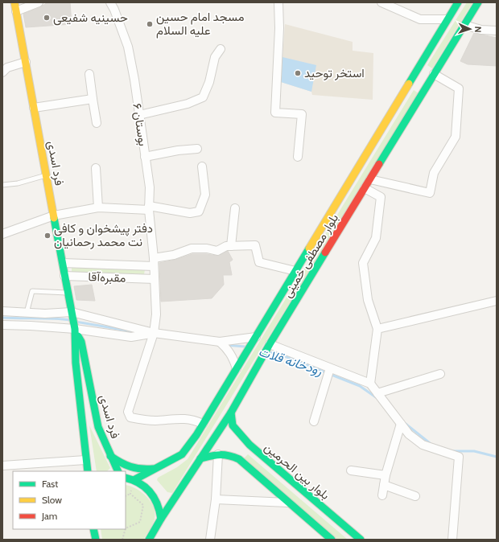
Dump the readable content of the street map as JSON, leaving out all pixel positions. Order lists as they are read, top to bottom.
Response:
{
  "streets": {
    "main road": ["فرد اسدی", "بلوار مصطفی خمینی", "بلوار بین الحرمین"],
    "street": ["بوستان ۶", "مقبره‌آقا"]
  },
  "crossings": [
    ["فرد اسدی", "مقبره‌آقا"],
    ["بلوار مصطفی خمینی", "بلوار بین الحرمین"]
  ],
  "water": ["رودخانه قلات"],
  "places": [
    "حسینیه شفیعی",
    "مسجد امام حسین علیه السلام",
    "استخر توحید",
    "دفتر پیشخوان و کافی نت محمد رحمانیان"
  ],
  "legend": ["Fast", "Slow", "Jam"],
  "north": "right"
}
